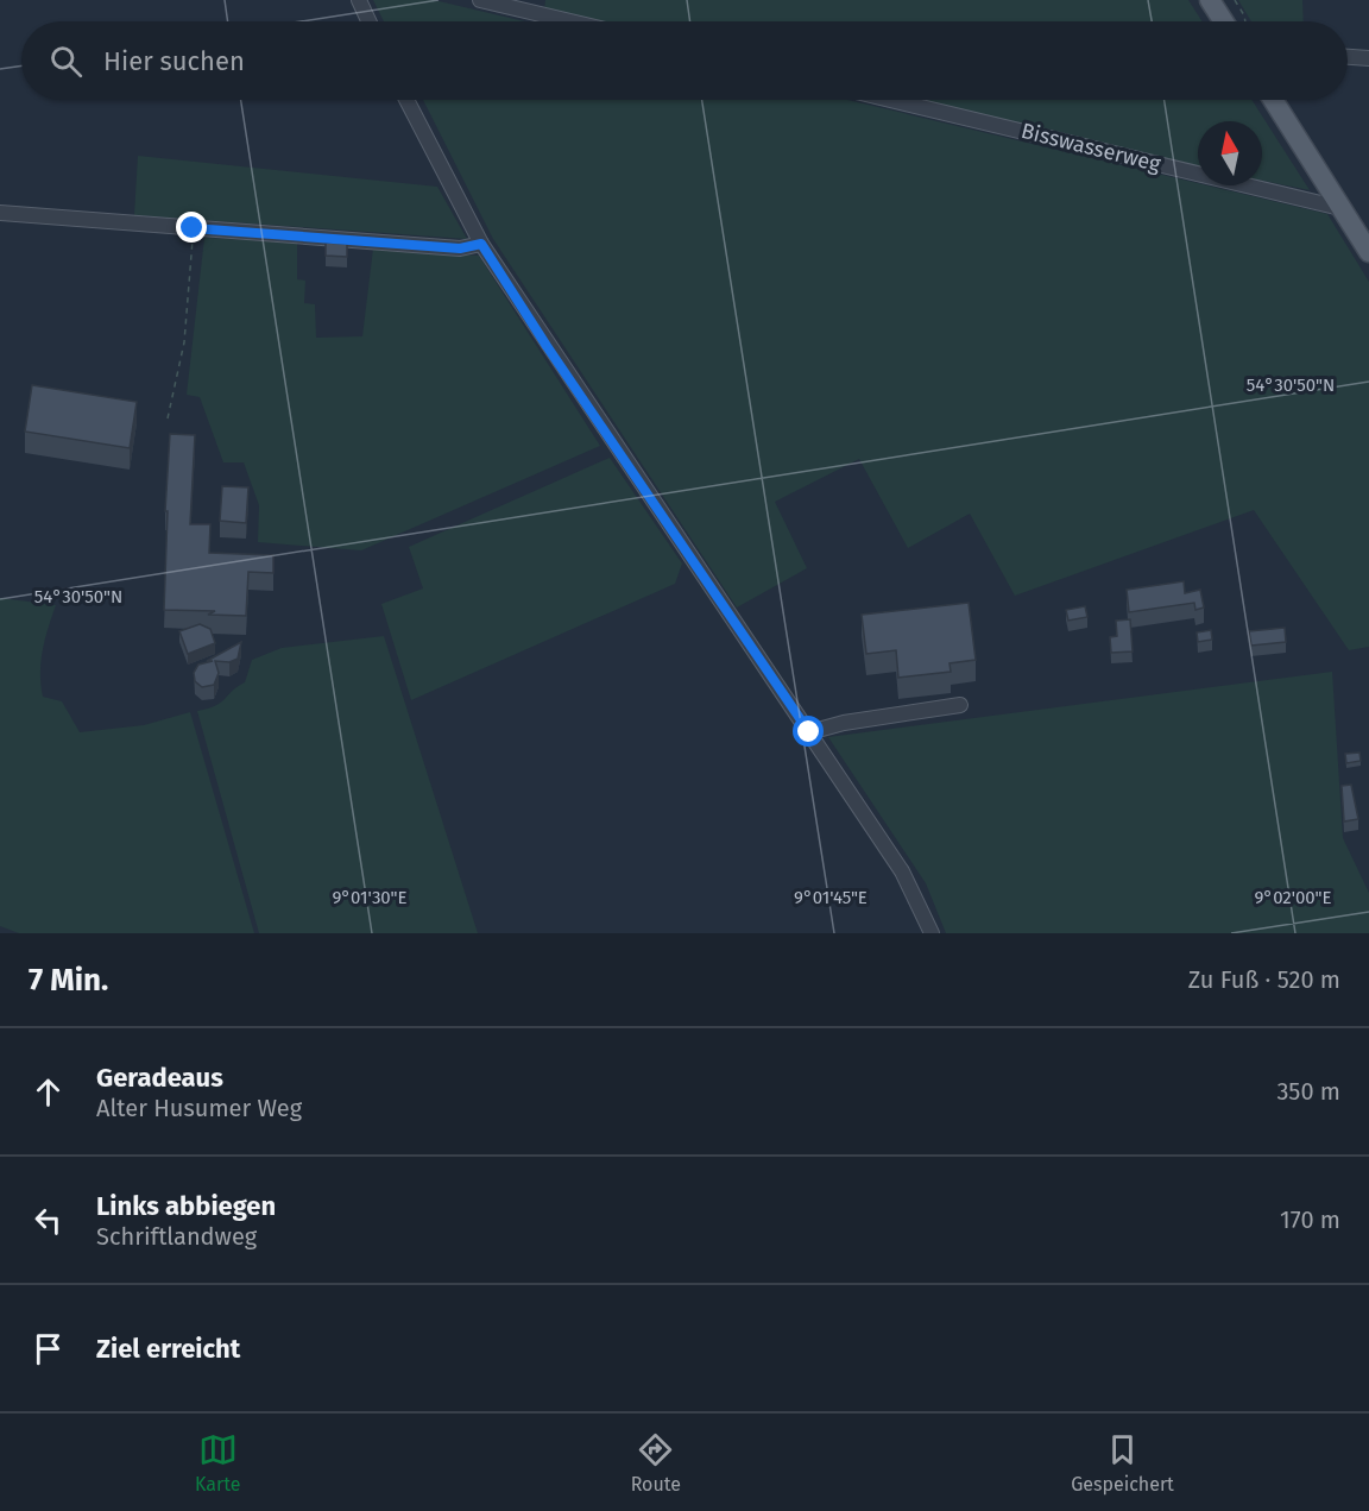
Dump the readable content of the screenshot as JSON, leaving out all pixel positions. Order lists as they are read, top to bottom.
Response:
{
  "streets": {
    "street": ["Bisswasserweg"]
  },
  "north": "top",
  "page": {
    "search": "Hier suchen",
    "heading": ["7 Min.", "Zu Fuß · 520 m"],
    "list": [
      ["Geradeaus", "Alter Husumer Weg", "350 m"],
      ["Links abbiegen", "Schriftlandweg", "170 m"],
      "Ziel erreicht"
    ],
    "nav": ["Karte", "Route", "Gespeichert"]
  },
  "coordinates": [
    "54°30'50\"N",
    "9°01'30\"E",
    "9°01'45\"E",
    "9°02'00\"E"
  ]
}
